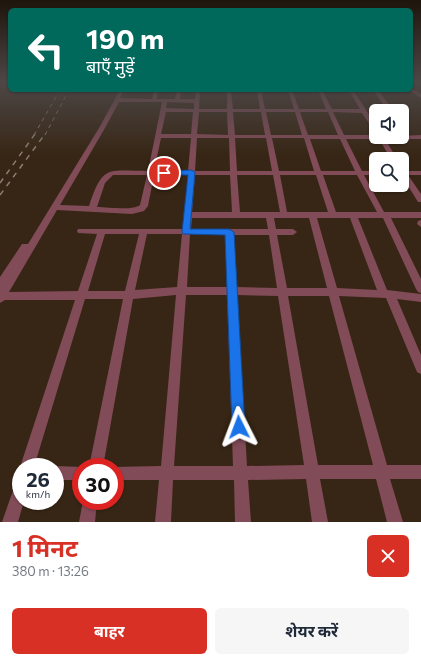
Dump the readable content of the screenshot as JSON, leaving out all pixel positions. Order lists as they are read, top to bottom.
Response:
{
  "page": {
    "turn": ["190 m", "बाएँ मुड़ें"],
    "speed": "26 km/h",
    "limit": "30",
    "heading": ["1 मिनट", "380 m · 13:26"],
    "buttons": ["बाहर", "शेयर करें"]
  }
}
